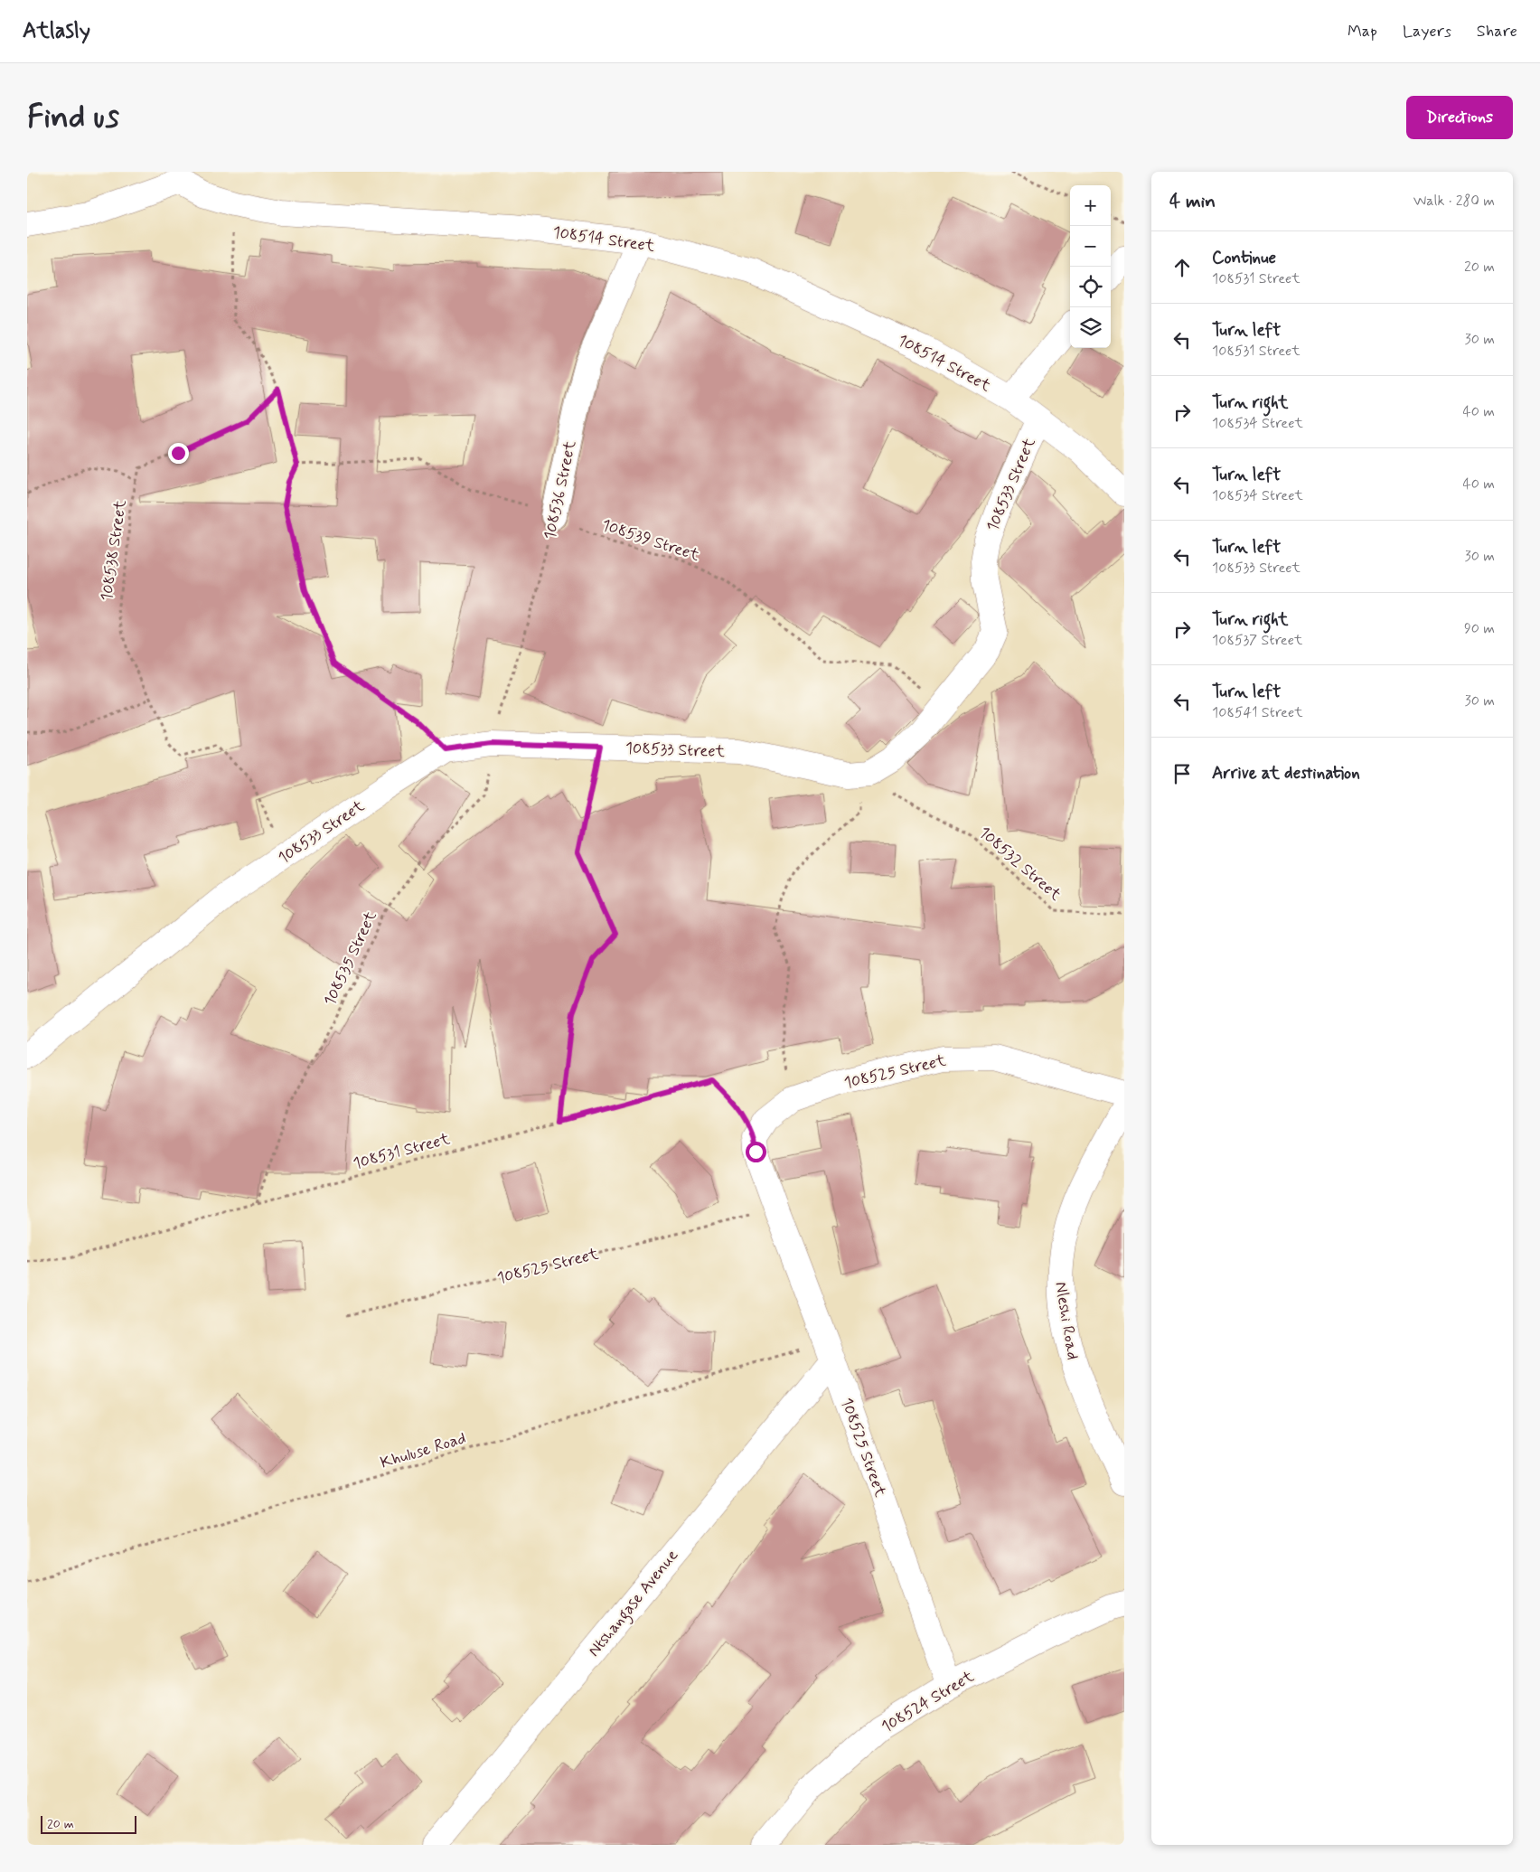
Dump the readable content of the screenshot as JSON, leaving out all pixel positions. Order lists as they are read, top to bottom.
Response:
{
  "streets": {
    "street": [
      "108514 Street",
      "108533 Street",
      "108536 Street",
      "108525 Street",
      "Nleshi Road",
      "Ntshangase Avenue",
      "108524 Street"
    ],
    "path": [
      "108539 Street",
      "108538 Street",
      "108532 Street",
      "108535 Street",
      "108531 Street",
      "Khuluse Road"
    ]
  },
  "crossings": [
    ["108514 Street", "108533 Street"],
    ["108514 Street", "108536 Street"],
    ["108533 Street", "108536 Street"],
    ["108533 Street", "108539 Street"],
    ["108533 Street", "108538 Street"],
    ["108533 Street", "108532 Street"],
    ["108533 Street", "108535 Street"],
    ["108536 Street", "108539 Street"],
    ["108536 Street", "108535 Street"],
    ["108535 Street", "108531 Street"],
    ["108525 Street", "108531 Street"],
    ["108525 Street", "Khuluse Road"],
    ["108525 Street", "Ntshangase Avenue"],
    ["108525 Street", "108524 Street"],
    ["Khuluse Road", "Ntshangase Avenue"]
  ],
  "scale_bar": "20 m",
  "page": {
    "header": "Atlasly",
    "nav": ["Map", "Layers", "Share"],
    "buttons": "Directions",
    "title": "Find us",
    "heading": ["4 min", "Walk · 280 m"],
    "map_buttons": ["+", "−"],
    "list": [
      ["Continue", "108531 Street", "20 m"],
      ["Turn left", "108531 Street", "30 m"],
      ["Turn right", "108534 Street", "40 m"],
      ["Turn left", "108534 Street", "40 m"],
      ["Turn left", "108533 Street", "30 m"],
      ["Turn right", "108537 Street", "90 m"],
      ["Turn left", "108541 Street", "30 m"],
      "Arrive at destination"
    ],
    "scale": "20 m"
  }
}
